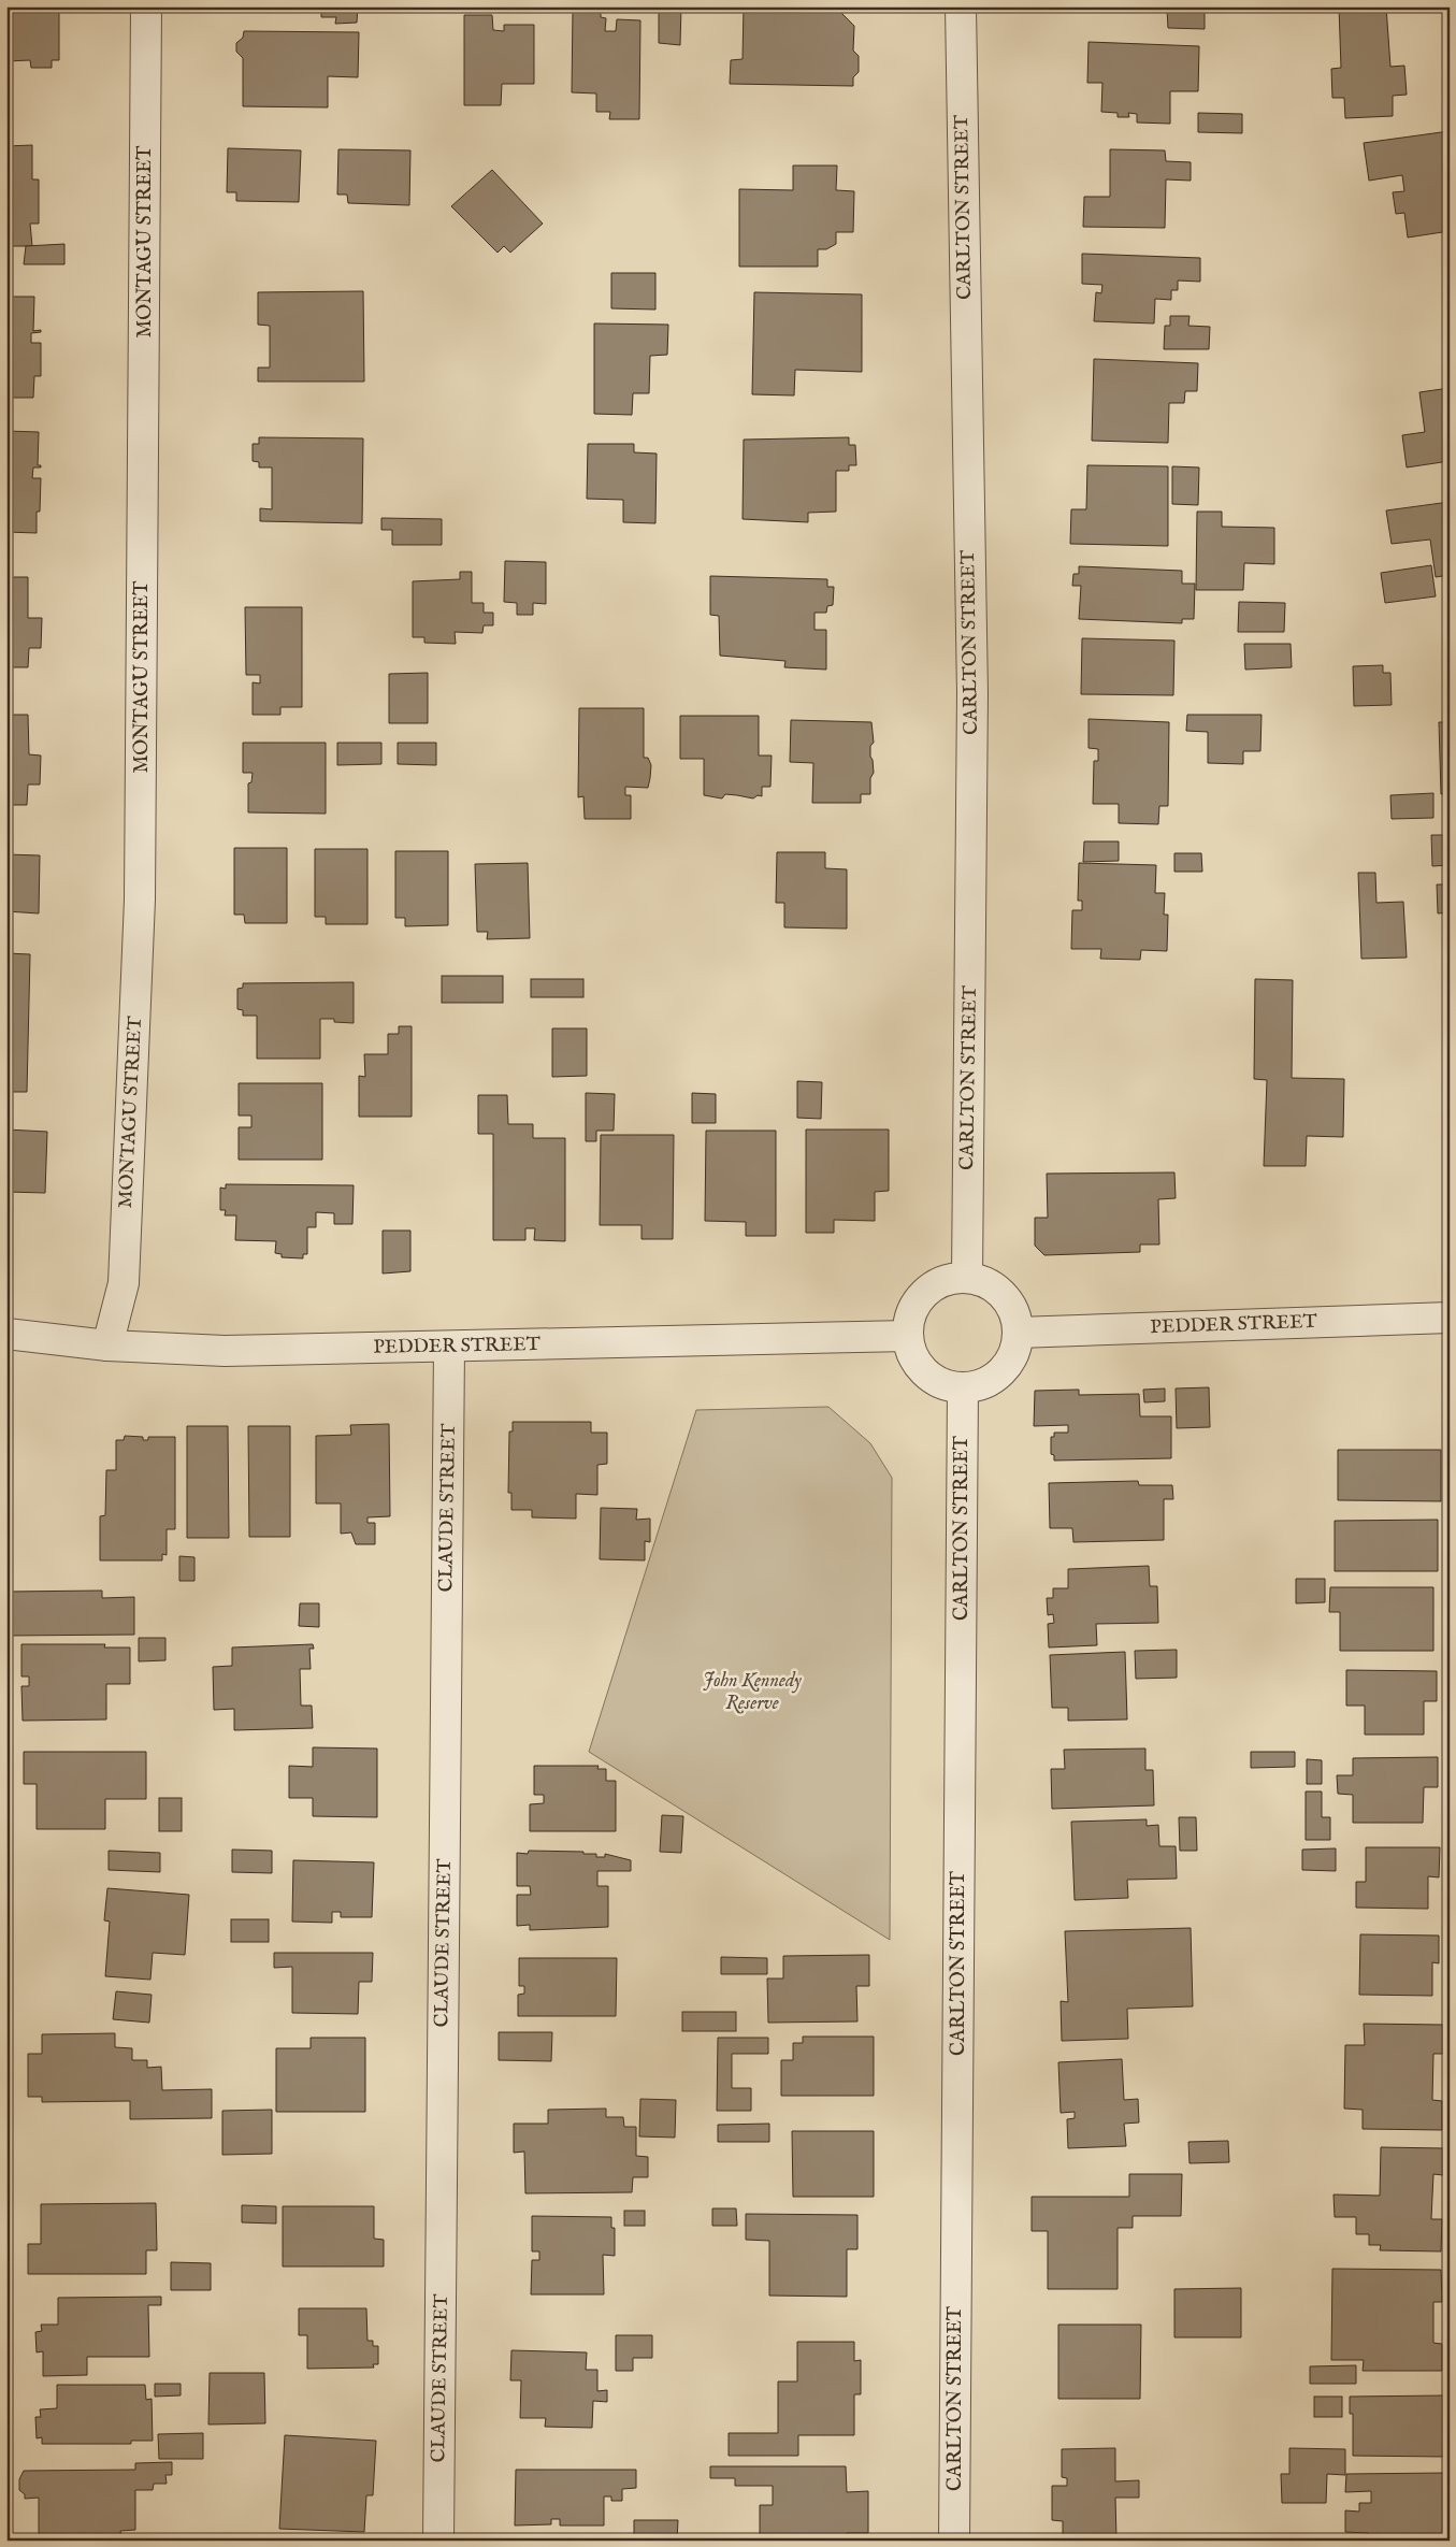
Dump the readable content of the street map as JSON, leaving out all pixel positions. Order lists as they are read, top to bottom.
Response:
{
  "streets": {
    "street": [
      "CARLTON STREET",
      "MONTAGU STREET",
      "PEDDER STREET",
      "CLAUDE STREET"
    ]
  },
  "crossings": [
    ["CARLTON STREET", "PEDDER STREET"],
    ["MONTAGU STREET", "PEDDER STREET"],
    ["PEDDER STREET", "CLAUDE STREET"]
  ],
  "parks": ["John Kennedy Reserve"]
}
